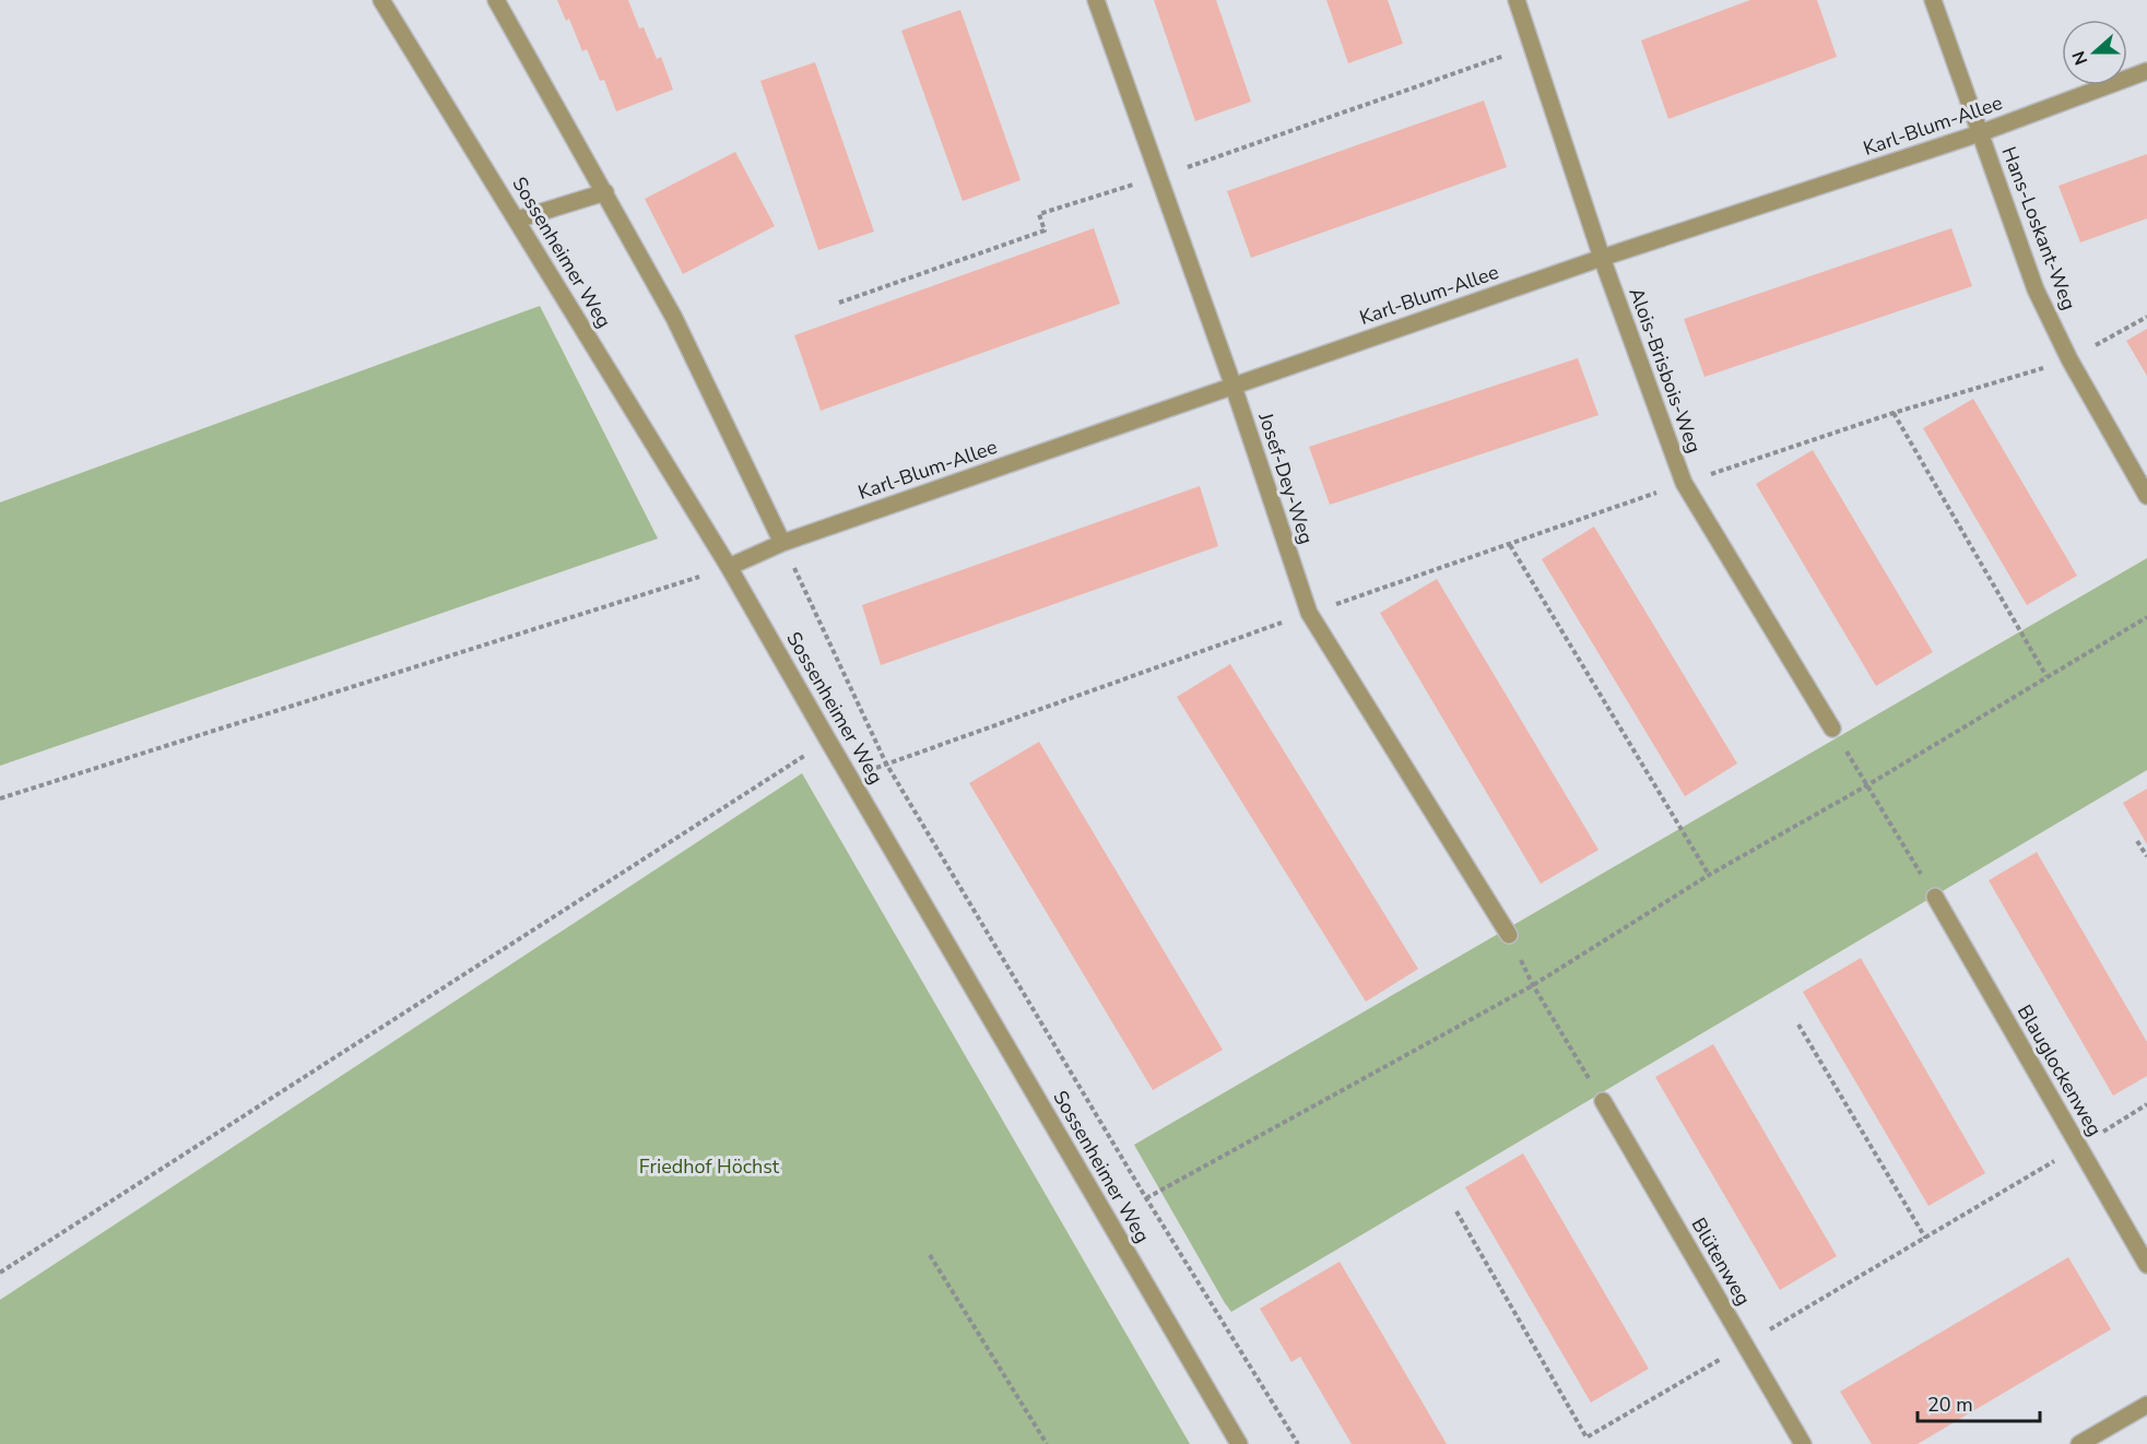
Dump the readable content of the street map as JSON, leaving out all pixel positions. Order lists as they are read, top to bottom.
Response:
{
  "streets": {
    "street": [
      "Karl-Blum-Allee",
      "Hans-Loskant-Weg",
      "Sossenheimer Weg",
      "Alois-Brisbois-Weg",
      "Josef-Dey-Weg",
      "Blauglockenweg",
      "Blütenweg"
    ]
  },
  "crossings": [
    ["Karl-Blum-Allee", "Hans-Loskant-Weg"],
    ["Karl-Blum-Allee", "Sossenheimer Weg"],
    ["Karl-Blum-Allee", "Alois-Brisbois-Weg"],
    ["Karl-Blum-Allee", "Josef-Dey-Weg"]
  ],
  "parks": ["Friedhof Höchst"],
  "scale_bar": "20 m",
  "north": "left"
}
